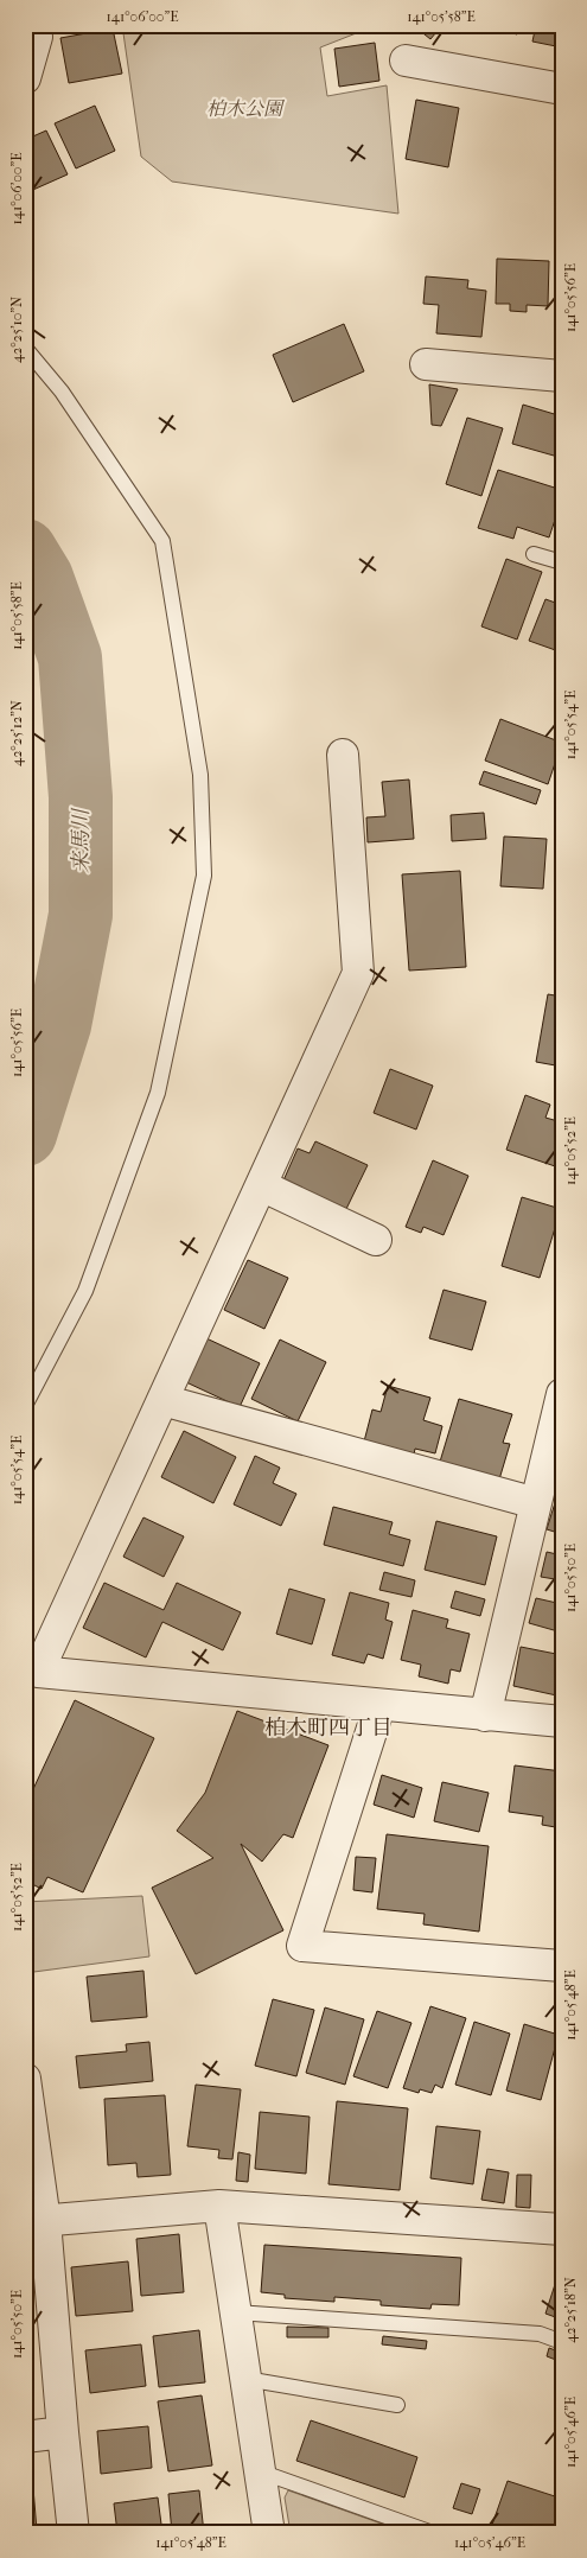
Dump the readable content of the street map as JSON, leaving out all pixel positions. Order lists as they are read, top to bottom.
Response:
{
  "districts": ["柏木町四丁目"],
  "water": ["来馬川"],
  "parks": ["柏木公園"],
  "coordinates": [
    "141°06'00\"E",
    "141°05'58\"E",
    "141°05'56\"E",
    "42°25'10\"N",
    "141°05'54\"E",
    "42°25'12\"N",
    "141°05'52\"E",
    "141°05'50\"E",
    "141°05'48\"E",
    "42°25'18\"N",
    "141°05'46\"E"
  ]
}
